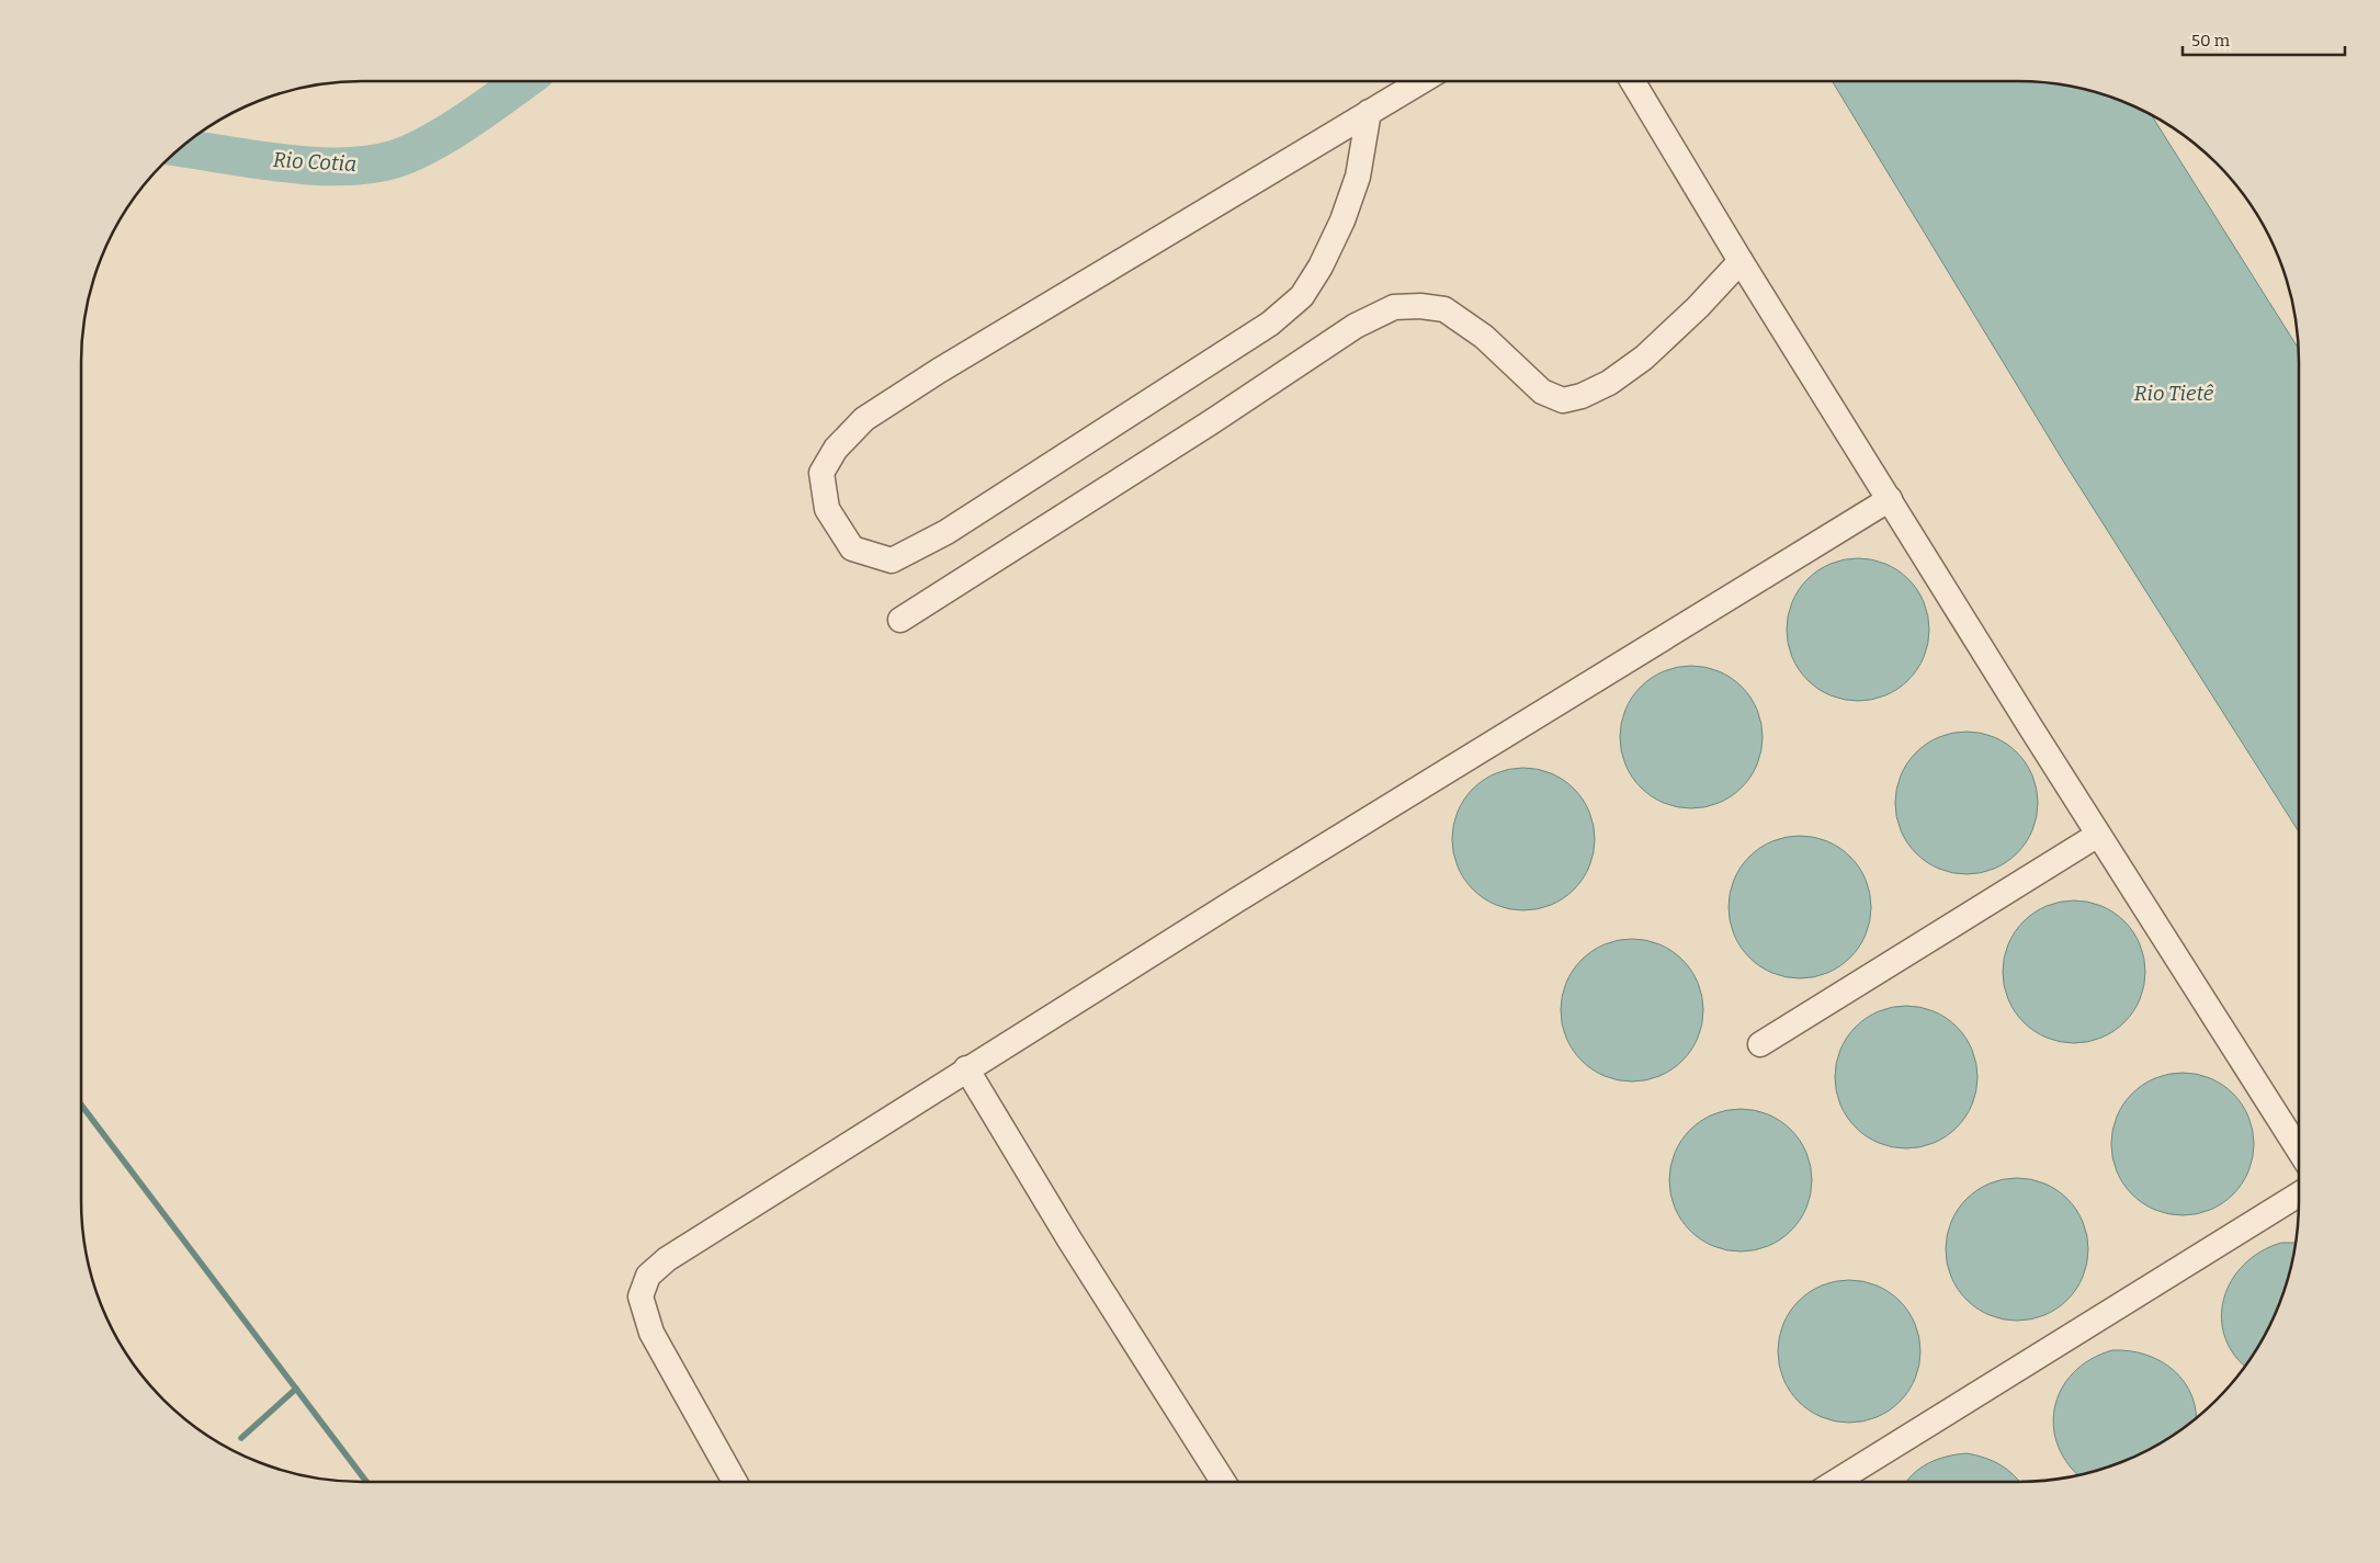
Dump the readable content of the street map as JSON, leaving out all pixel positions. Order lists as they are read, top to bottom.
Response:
{
  "water": ["Rio Cotia", "Rio Tietê"],
  "scale_bar": "50 m"
}
